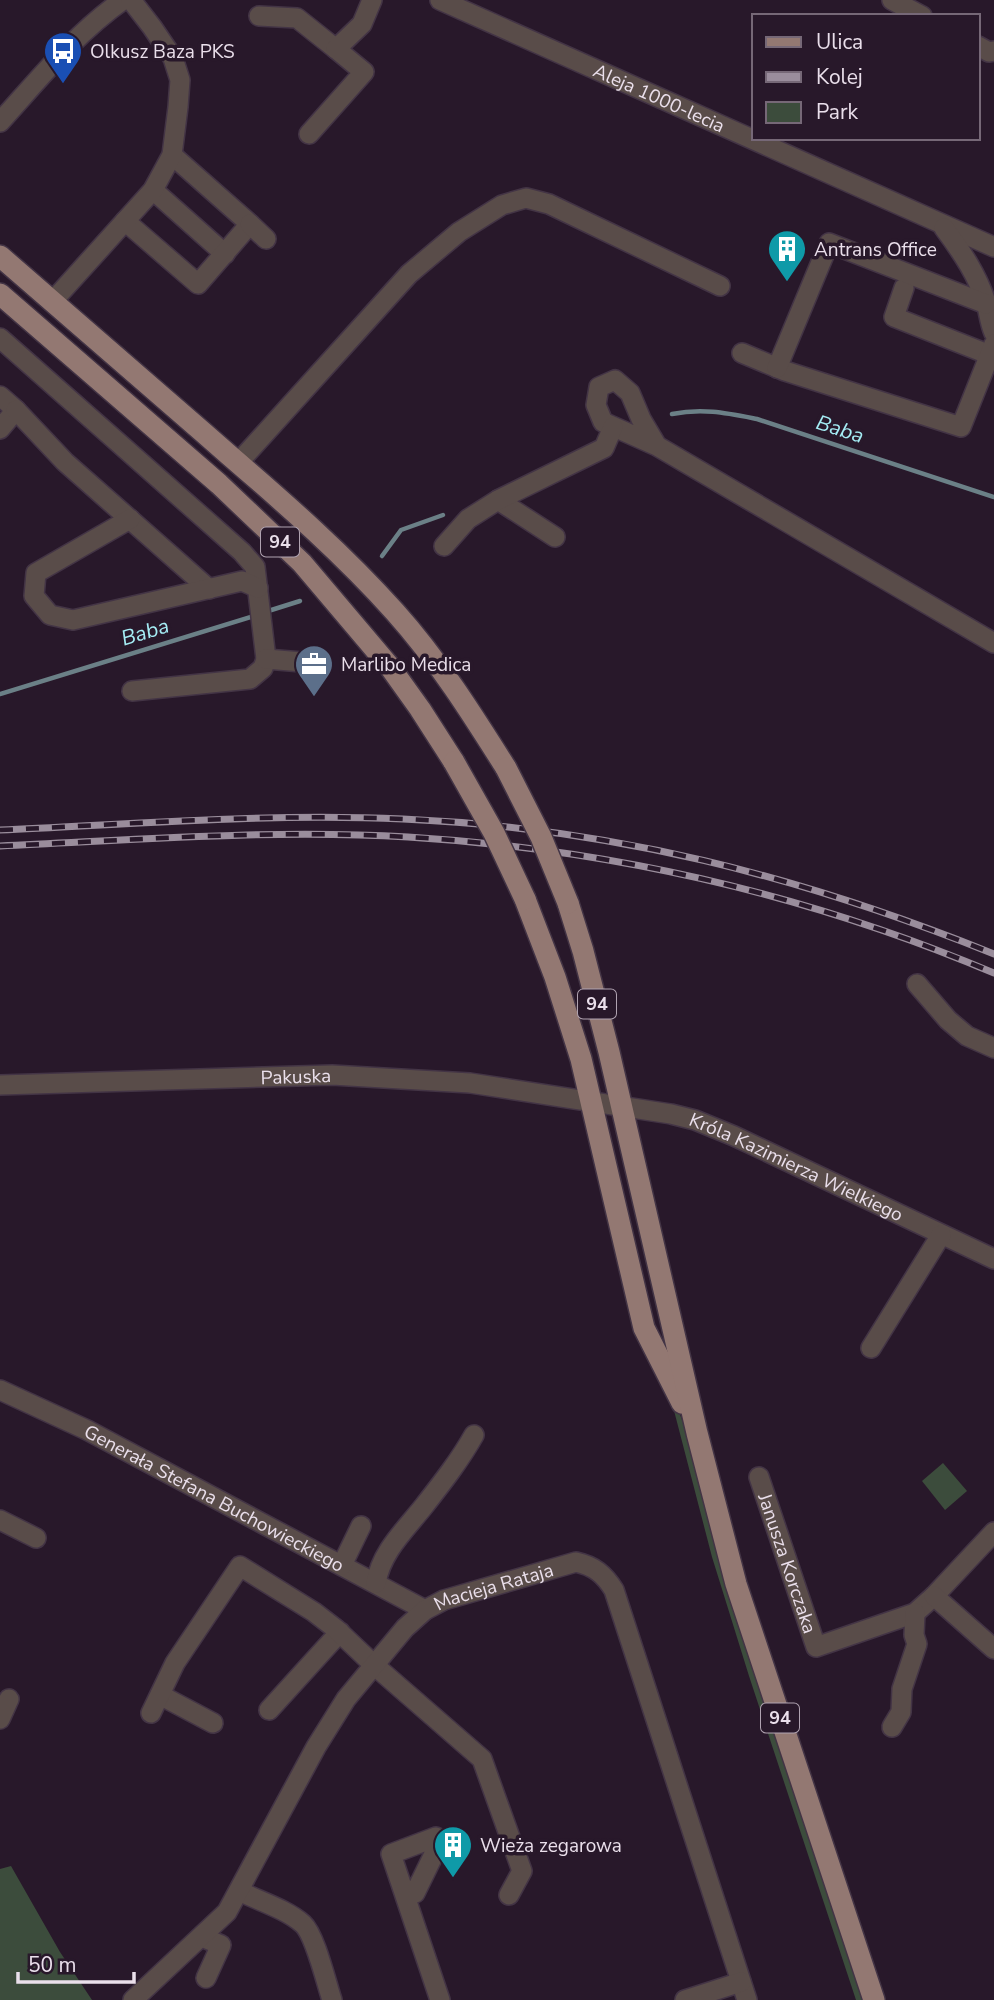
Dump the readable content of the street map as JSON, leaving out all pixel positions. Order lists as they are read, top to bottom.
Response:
{
  "streets": {
    "main road": ["94"],
    "street": [
      "Aleja 1000-lecia",
      "Pakuska",
      "Króla Kazimierza Wielkiego",
      "Generała Stefana Buchowieckiego",
      "Janusza Korczaka",
      "Macieja Rataja"
    ]
  },
  "crossings": [
    ["94", "Pakuska"],
    ["94", "Króla Kazimierza Wielkiego"],
    ["Pakuska", "Króla Kazimierza Wielkiego"],
    ["Generała Stefana Buchowieckiego", "Macieja Rataja"]
  ],
  "water": ["Baba"],
  "places": {
    "bus stop": ["Olkusz Baza PKS"],
    "building": ["Antrans Office", "Wieża zegarowa"],
    "office": ["Marlibo Medica"]
  },
  "legend": ["Ulica", "Kolej", "Park"],
  "scale_bar": "50 m"
}
